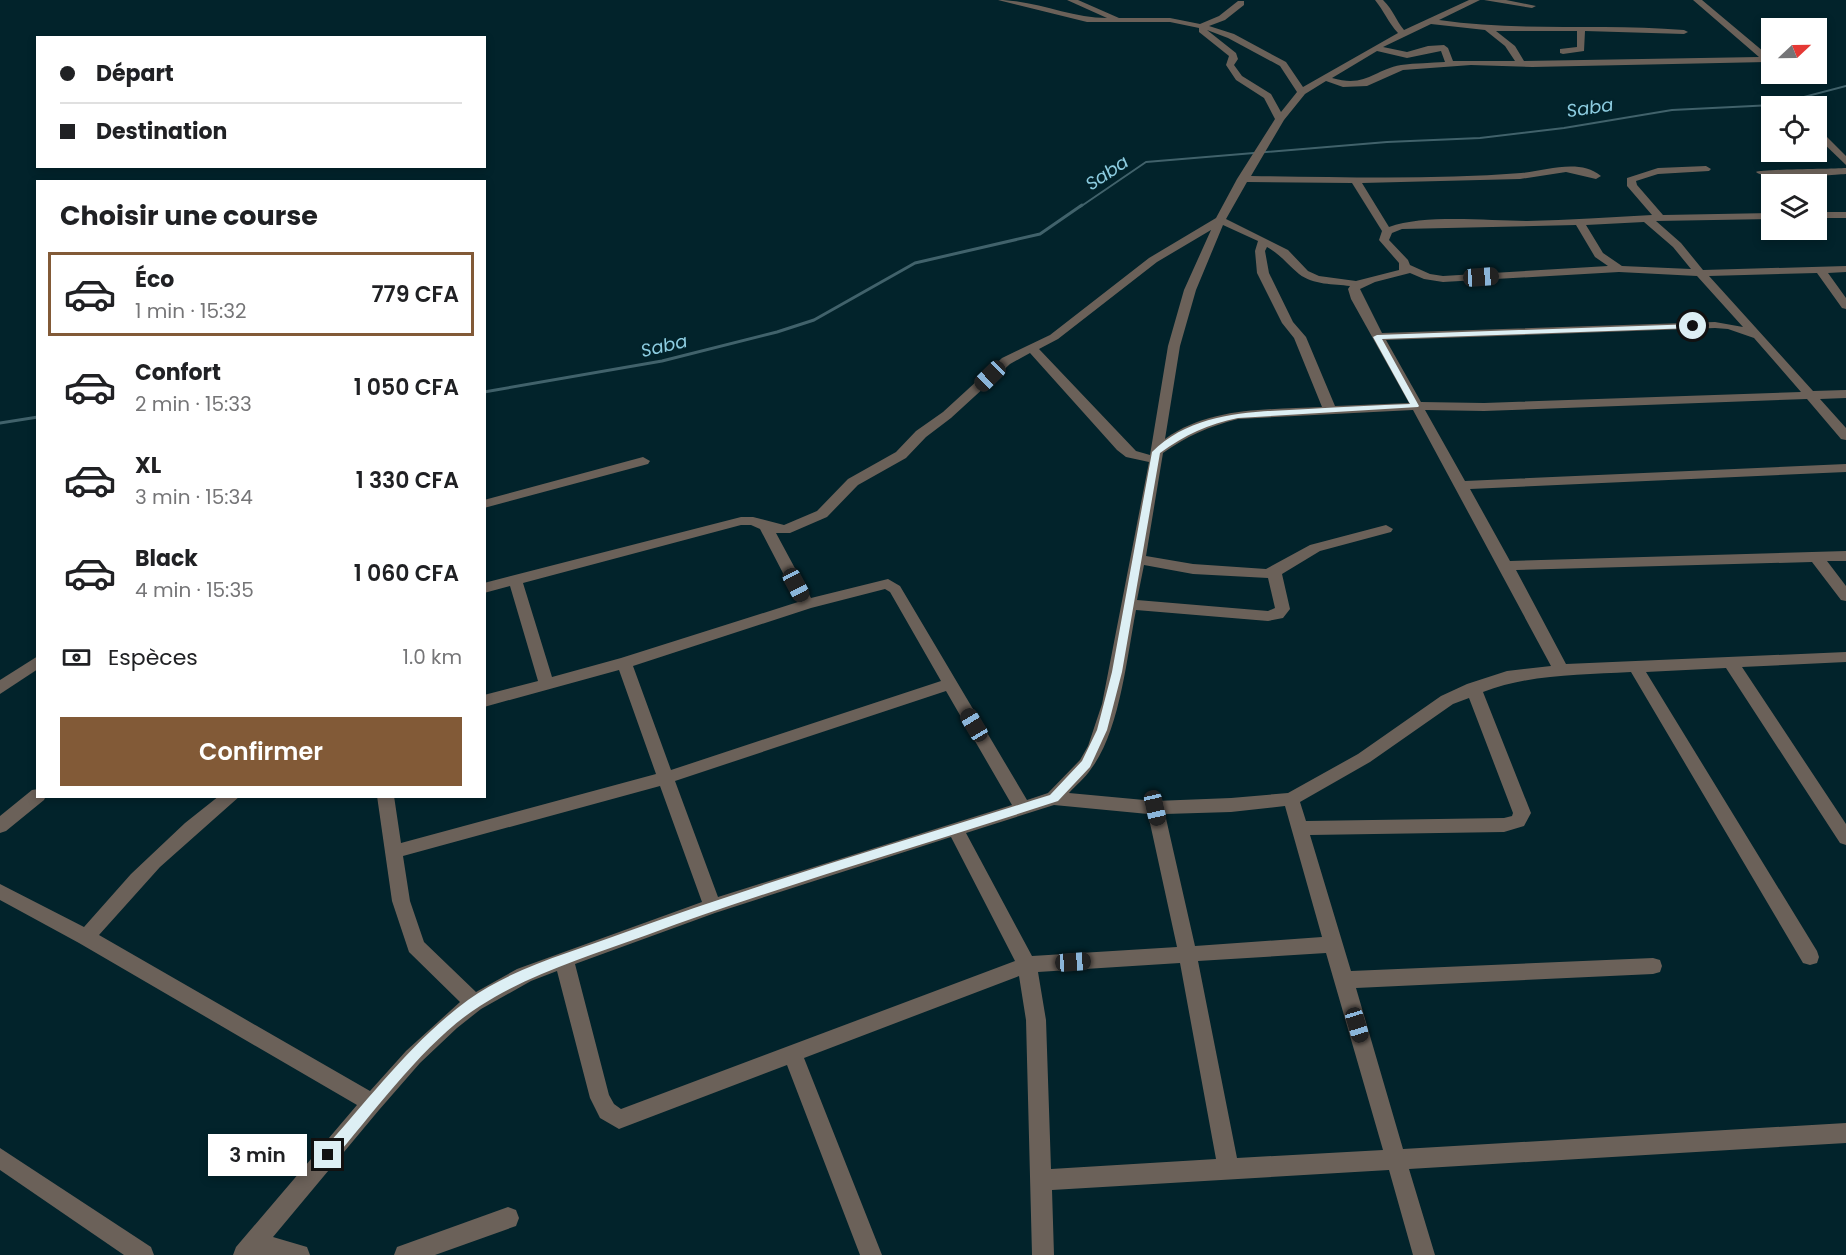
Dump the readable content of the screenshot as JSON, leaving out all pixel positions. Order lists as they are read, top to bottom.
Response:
{
  "water": ["Saba"],
  "north": "right",
  "page": {
    "banner": ["Départ", "Destination"],
    "heading": "Choisir une course",
    "list": [
      {
        "name": "Éco",
        "note": "1 min · 15:32",
        "value": "779 CFA"
      },
      {
        "name": "Confort",
        "note": "2 min · 15:33",
        "value": "1 050 CFA"
      },
      {
        "name": "XL",
        "note": "3 min · 15:34",
        "value": "1 330 CFA"
      },
      {
        "name": "Black",
        "note": "4 min · 15:35",
        "value": "1 060 CFA"
      }
    ],
    "pay": ["Espèces", "1.0 km"],
    "buttons": "Confirmer",
    "bubble": "3 min"
  }
}
